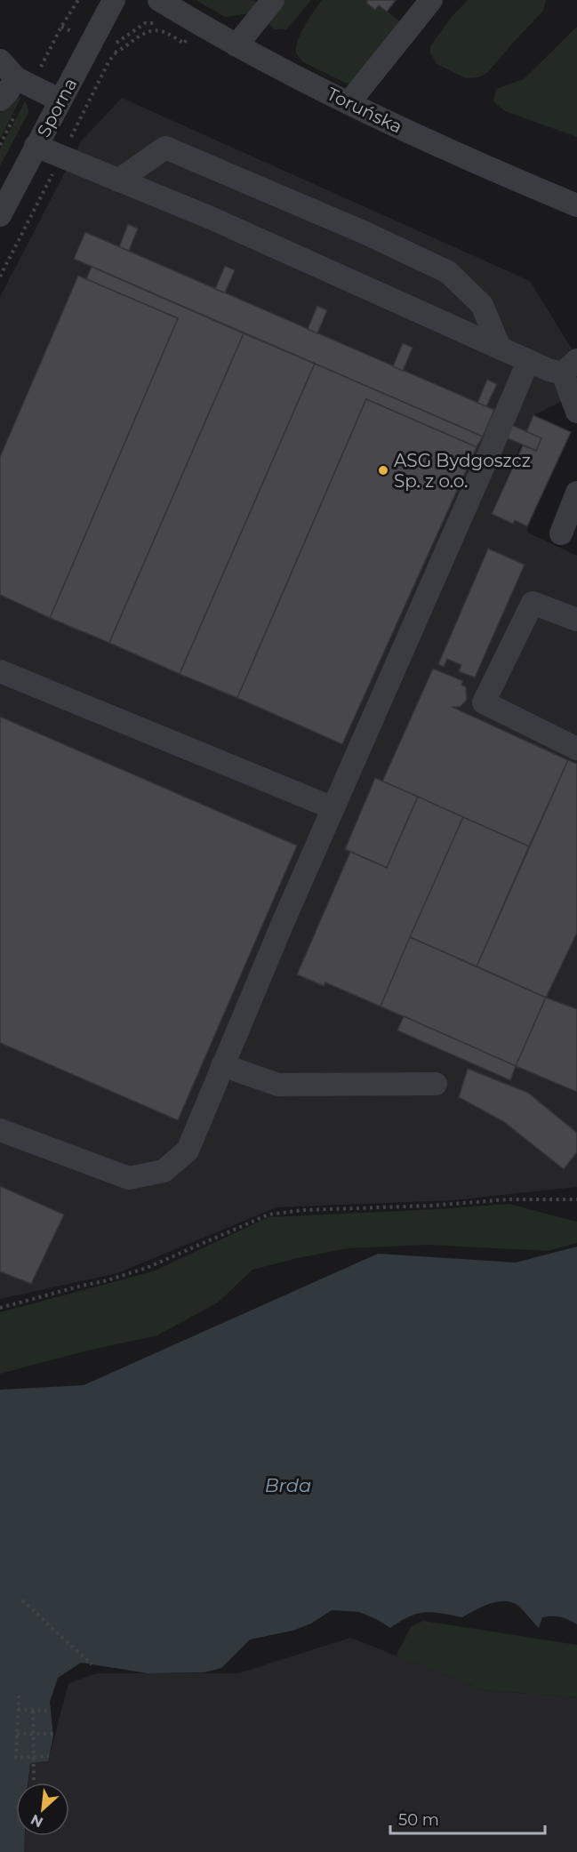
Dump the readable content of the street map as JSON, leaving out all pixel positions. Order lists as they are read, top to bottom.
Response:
{
  "streets": {
    "street": ["Sporna", "Toruńska"]
  },
  "water": ["Brda"],
  "places": ["ASG Bydgoszcz Sp. z o.o."],
  "scale_bar": "50 m",
  "north": "bottom left"
}
